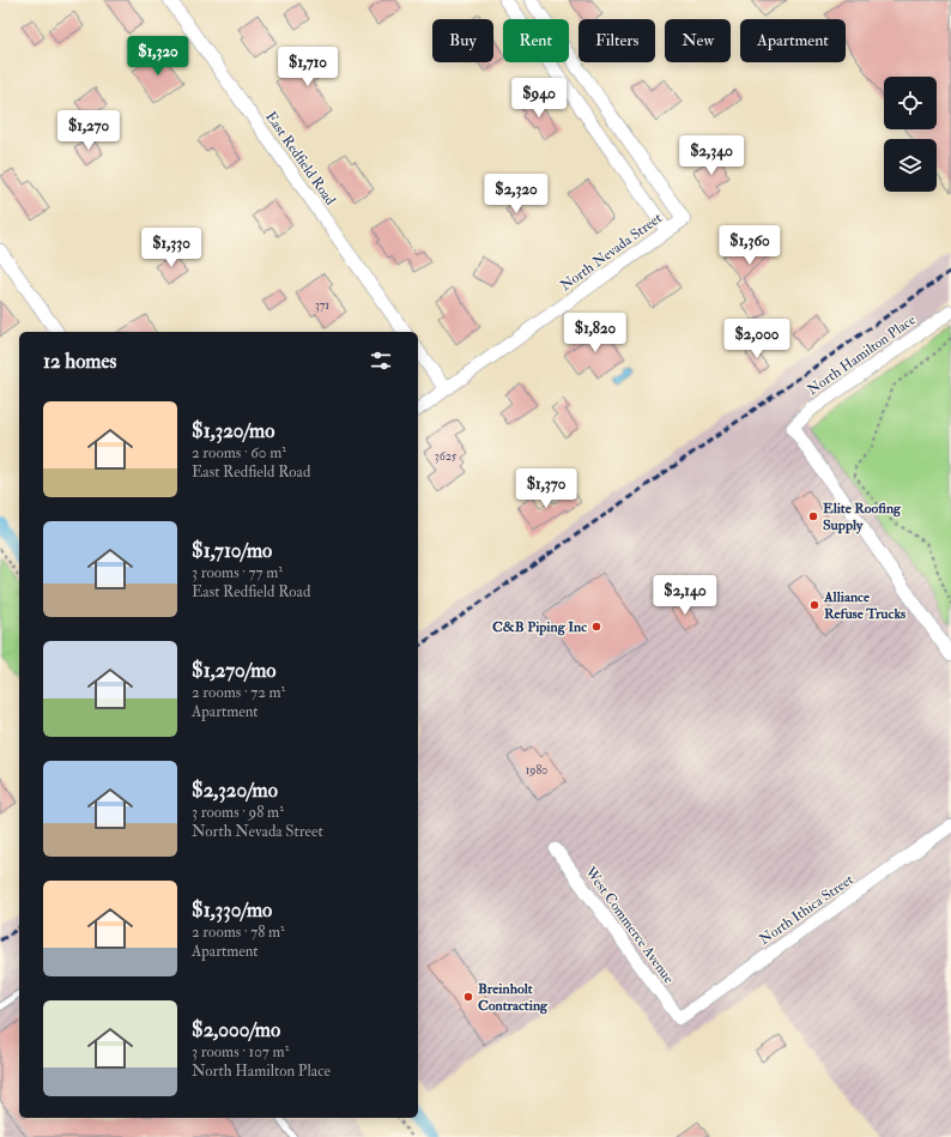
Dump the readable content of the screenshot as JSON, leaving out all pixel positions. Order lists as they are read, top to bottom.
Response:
{
  "streets": {
    "street": [
      "East Redfield Road",
      "North Nevada Street",
      "North Hamilton Place",
      "North Ithica Street",
      "West Commerce Avenue"
    ]
  },
  "crossings": [
    ["North Ithica Street", "West Commerce Avenue"]
  ],
  "places": [
    "Elite Roofing Supply",
    "Alliance Refuse Trucks",
    "C&B Piping Inc",
    "Breinholt Contracting"
  ],
  "house_numbers": ["371", "3625", "1980"],
  "page": {
    "chip": [
      "Buy",
      "Rent",
      "Filters",
      "New",
      "Apartment"
    ],
    "price": [
      "$1,320",
      "$1,710",
      "$940",
      "$1,270",
      "$2,340",
      "$2,320",
      "$1,360",
      "$1,330",
      "$1,820",
      "$2,000",
      "$1,370",
      "$2,140"
    ],
    "heading": "12 homes",
    "list": [
      {
        "name": "$1,320/mo",
        "note": "2 rooms · 60 m² · East Redfield Road"
      },
      {
        "name": "$1,710/mo",
        "note": "3 rooms · 77 m² · East Redfield Road"
      },
      {
        "name": "$1,270/mo",
        "note": "2 rooms · 72 m² · Apartment"
      },
      {
        "name": "$2,320/mo",
        "note": "3 rooms · 98 m² · North Nevada Street"
      },
      {
        "name": "$1,330/mo",
        "note": "2 rooms · 78 m² · Apartment"
      },
      {
        "name": "$2,000/mo",
        "note": "3 rooms · 107 m² · North Hamilton Place"
      }
    ]
  }
}
